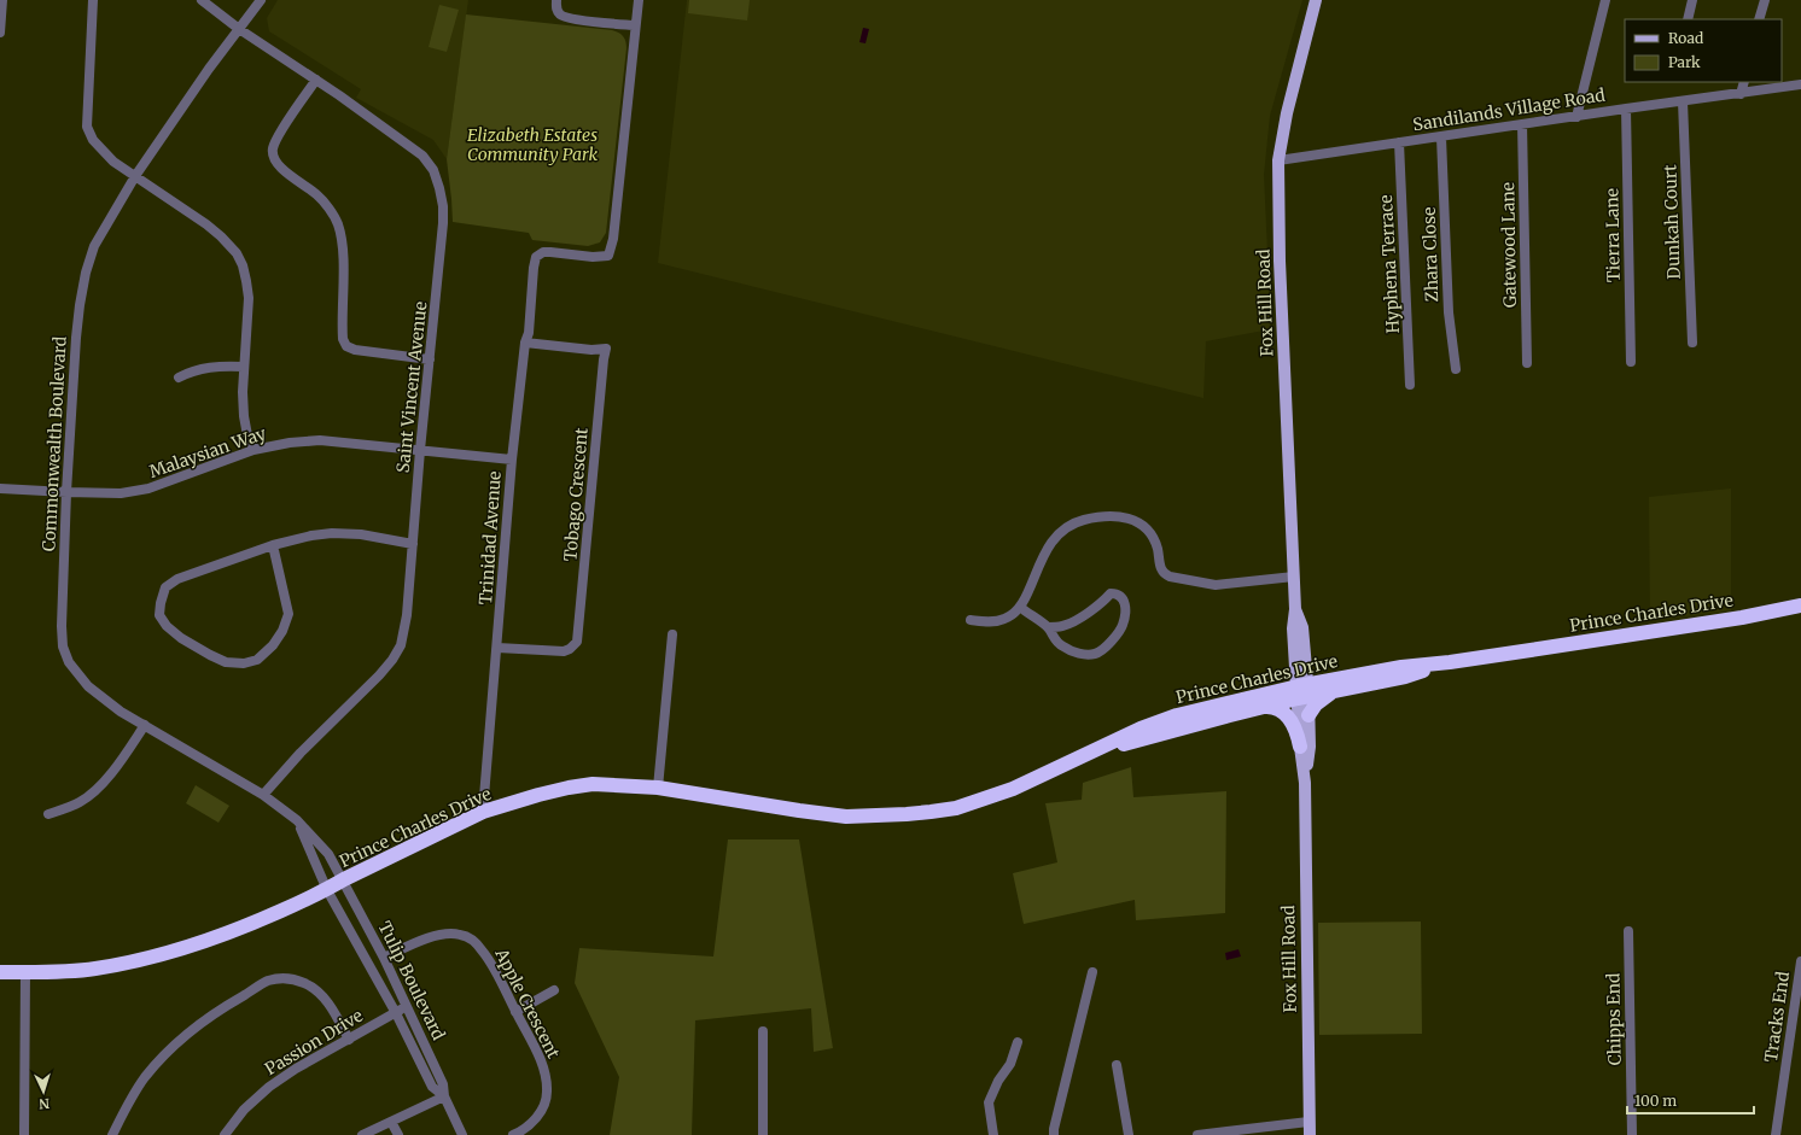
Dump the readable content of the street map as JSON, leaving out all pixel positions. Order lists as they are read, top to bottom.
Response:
{
  "streets": {
    "highway": ["Prince Charles Drive"],
    "main road": ["Fox Hill Road"],
    "street": [
      "Sandilands Village Road",
      "Dunkah Court",
      "Tierra Lane",
      "Gatewood Lane",
      "Zhara Close",
      "Hyphena Terrace",
      "Saint Vincent Avenue",
      "Commonwealth Boulevard",
      "Malaysian Way",
      "Tobago Crescent",
      "Trinidad Avenue",
      "Tulip Boulevard",
      "Apple Crescent",
      "Tracks End",
      "Chipps End",
      "Passion Drive"
    ]
  },
  "crossings": [
    ["Sandilands Village Road", "Dunkah Court"],
    ["Sandilands Village Road", "Tierra Lane"],
    ["Sandilands Village Road", "Gatewood Lane"],
    ["Sandilands Village Road", "Zhara Close"],
    ["Sandilands Village Road", "Hyphena Terrace"],
    ["Sandilands Village Road", "Fox Hill Road"],
    ["Fox Hill Road", "Prince Charles Drive"],
    ["Saint Vincent Avenue", "Commonwealth Boulevard"],
    ["Saint Vincent Avenue", "Malaysian Way"],
    ["Commonwealth Boulevard", "Malaysian Way"],
    ["Commonwealth Boulevard", "Prince Charles Drive"],
    ["Commonwealth Boulevard", "Tulip Boulevard"],
    ["Malaysian Way", "Trinidad Avenue"],
    ["Tobago Crescent", "Trinidad Avenue"],
    ["Trinidad Avenue", "Prince Charles Drive"],
    ["Prince Charles Drive", "Tulip Boulevard"],
    ["Tulip Boulevard", "Apple Crescent"],
    ["Tulip Boulevard", "Passion Drive"]
  ],
  "parks": ["Elizabeth Estates Community Park"],
  "legend": ["Road", "Park"],
  "scale_bar": "100 m",
  "north": "bottom"
}
